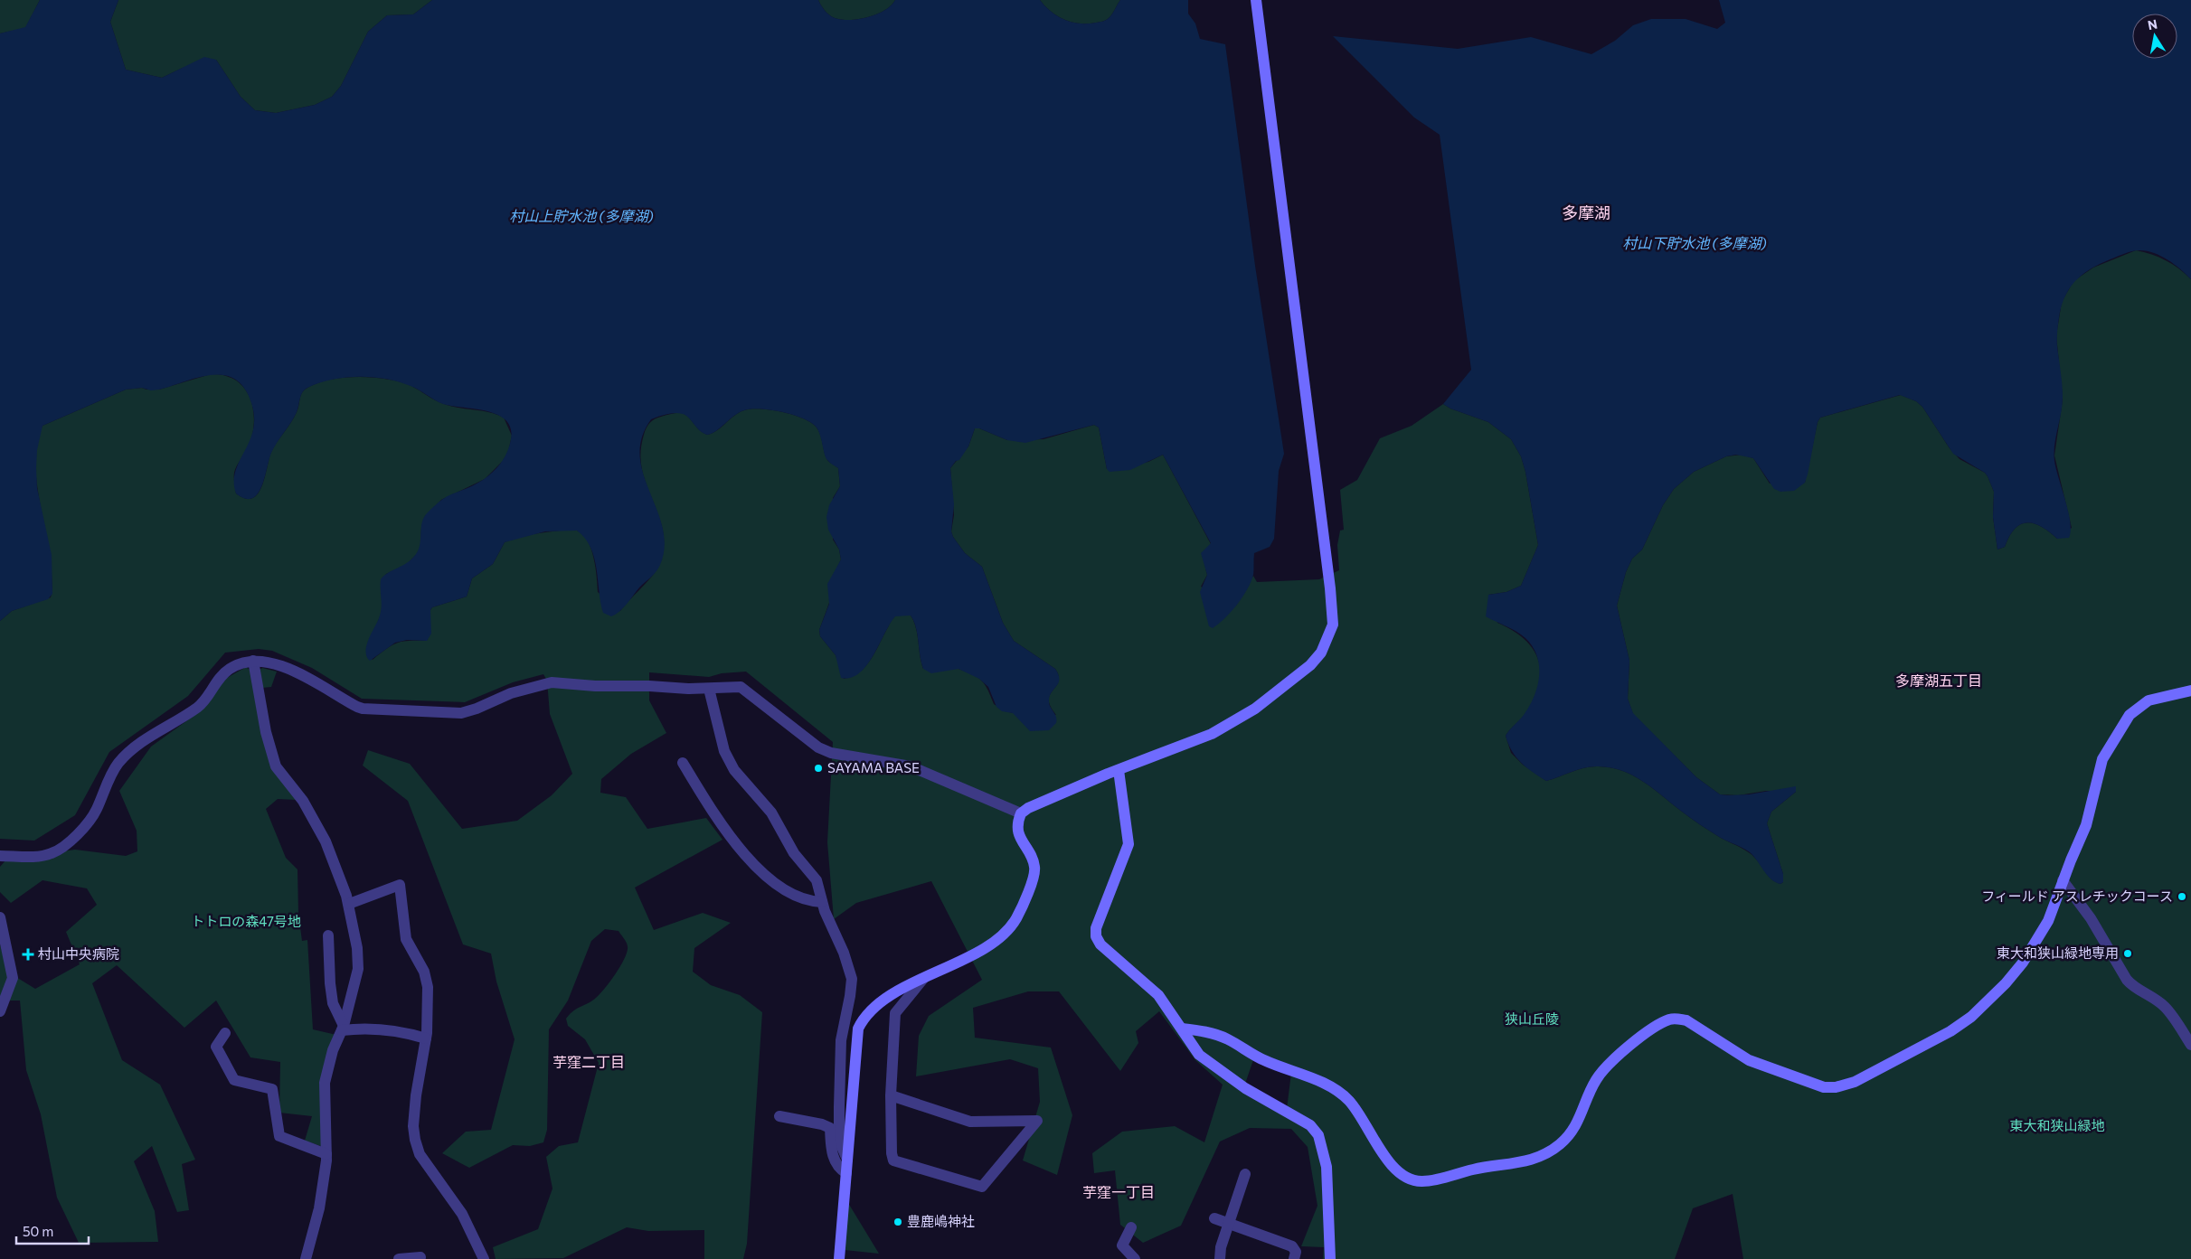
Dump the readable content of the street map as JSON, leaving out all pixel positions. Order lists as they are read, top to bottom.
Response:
{
  "districts": [
    "多摩湖",
    "多摩湖五丁目",
    "芋窪二丁目",
    "芋窪一丁目"
  ],
  "water": ["村山上貯水池 (多摩湖)", "村山下貯水池 (多摩湖)"],
  "parks": ["トトロの森47号地", "狭山丘陵", "東大和狭山緑地"],
  "places": {
    "other": [
      "SAYAMA BASE",
      "フィールド アスレチックコース",
      "東大和狭山緑地専用",
      "豊鹿嶋神社"
    ],
    "health": ["村山中央病院"]
  },
  "scale_bar": "50 m",
  "north": "top"
}
